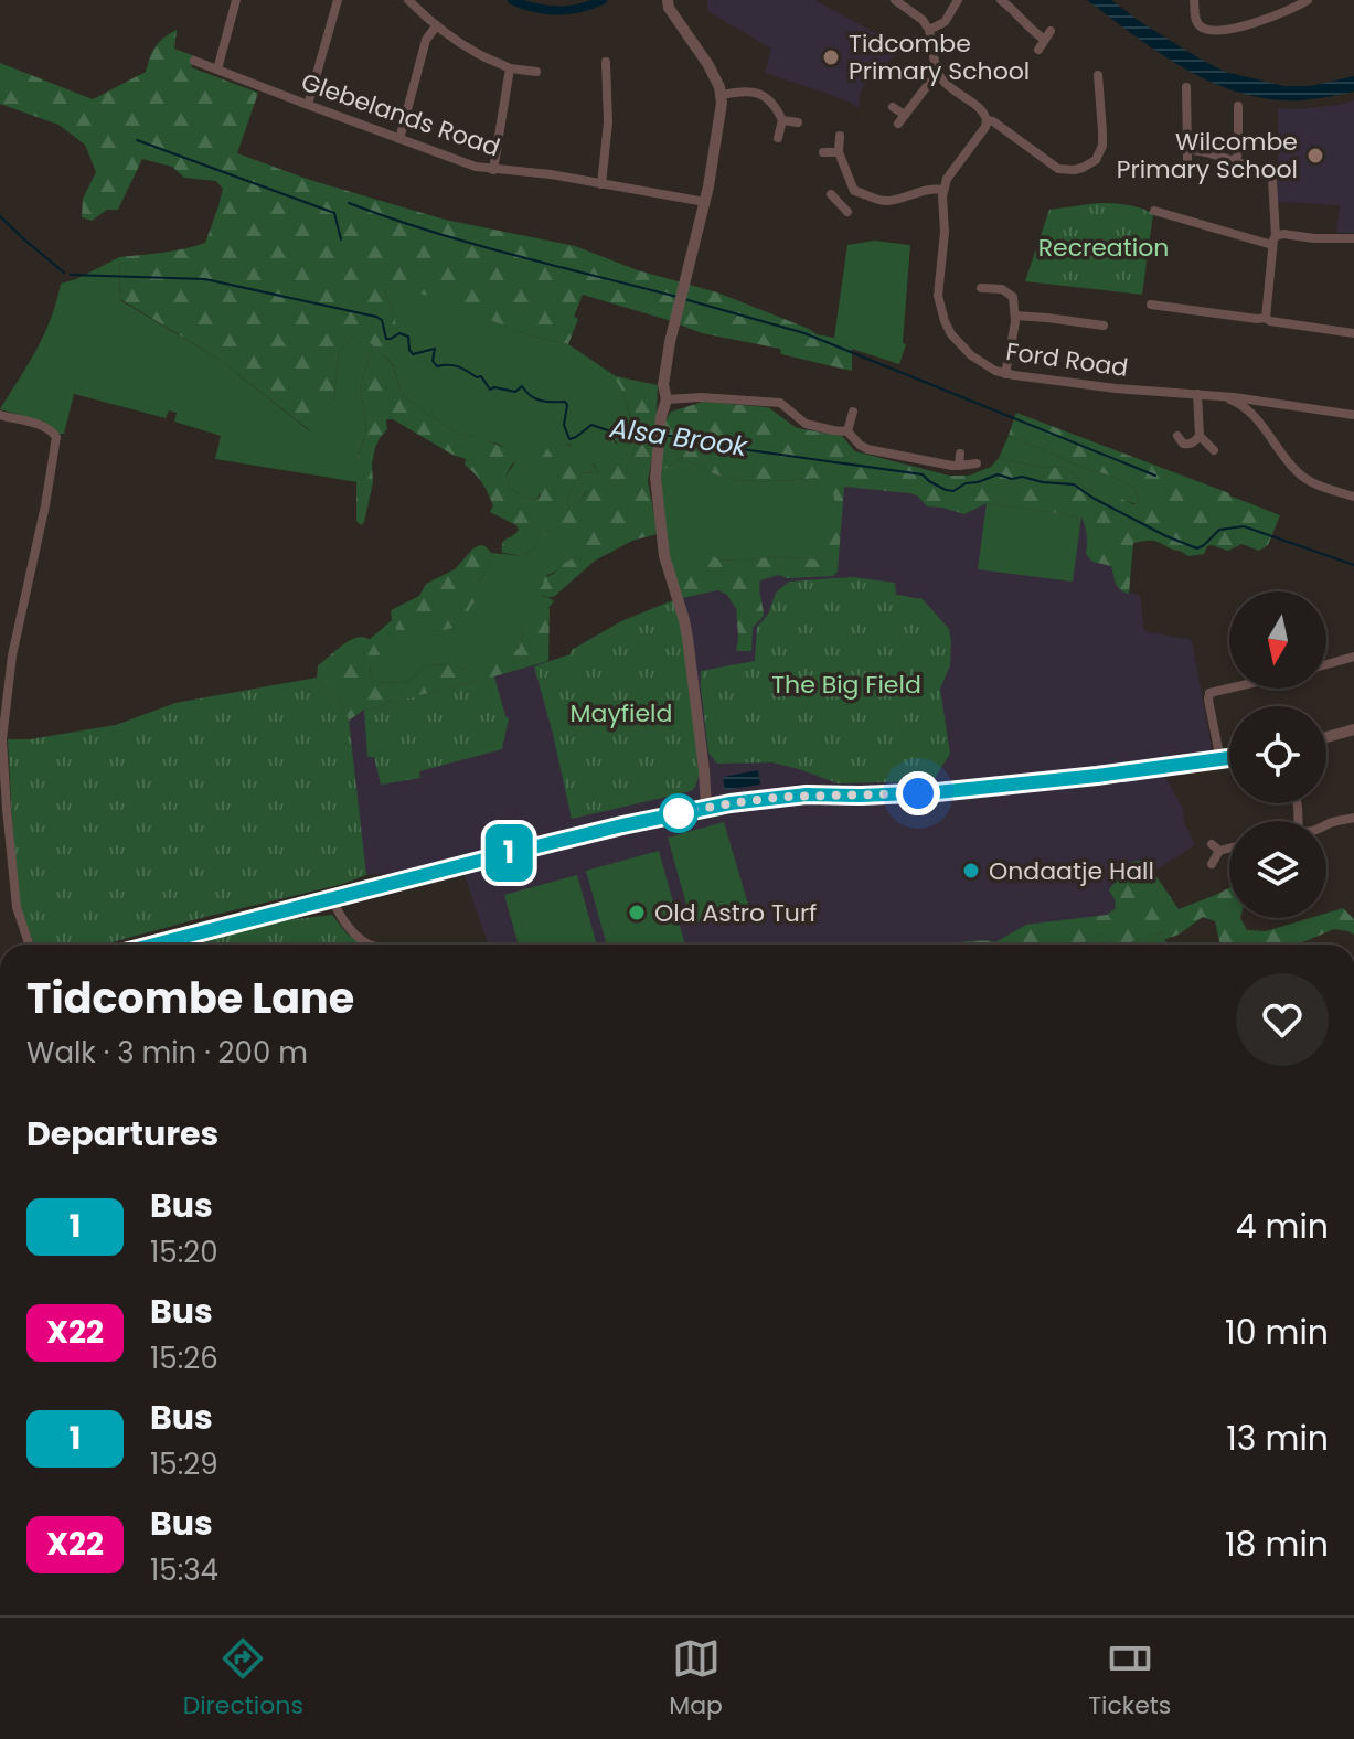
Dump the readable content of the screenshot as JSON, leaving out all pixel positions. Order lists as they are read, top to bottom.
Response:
{
  "streets": {
    "street": ["Glebelands Road", "Ford Road"]
  },
  "water": ["Alsa Brook"],
  "parks": ["Recreation", "The Big Field", "Mayfield"],
  "places": [
    "Tidcombe Primary School",
    "Wilcombe Primary School",
    "Ondaatje Hall",
    "Old Astro Turf"
  ],
  "lines": ["bus line 1"],
  "north": "bottom",
  "page": {
    "on_map": "1",
    "heading": [
      ["Tidcombe Lane", "Walk · 3 min · 200 m"],
      "Departures"
    ],
    "list": [
      {
        "mark": "1",
        "name": "Bus",
        "note": "15:20",
        "value": "4 min"
      },
      {
        "mark": "X22",
        "name": "Bus",
        "note": "15:26",
        "value": "10 min"
      },
      {
        "mark": "1",
        "name": "Bus",
        "note": "15:29",
        "value": "13 min"
      },
      {
        "mark": "X22",
        "name": "Bus",
        "note": "15:34",
        "value": "18 min"
      }
    ],
    "tabs": ["Directions", "Map", "Tickets"]
  }
}
